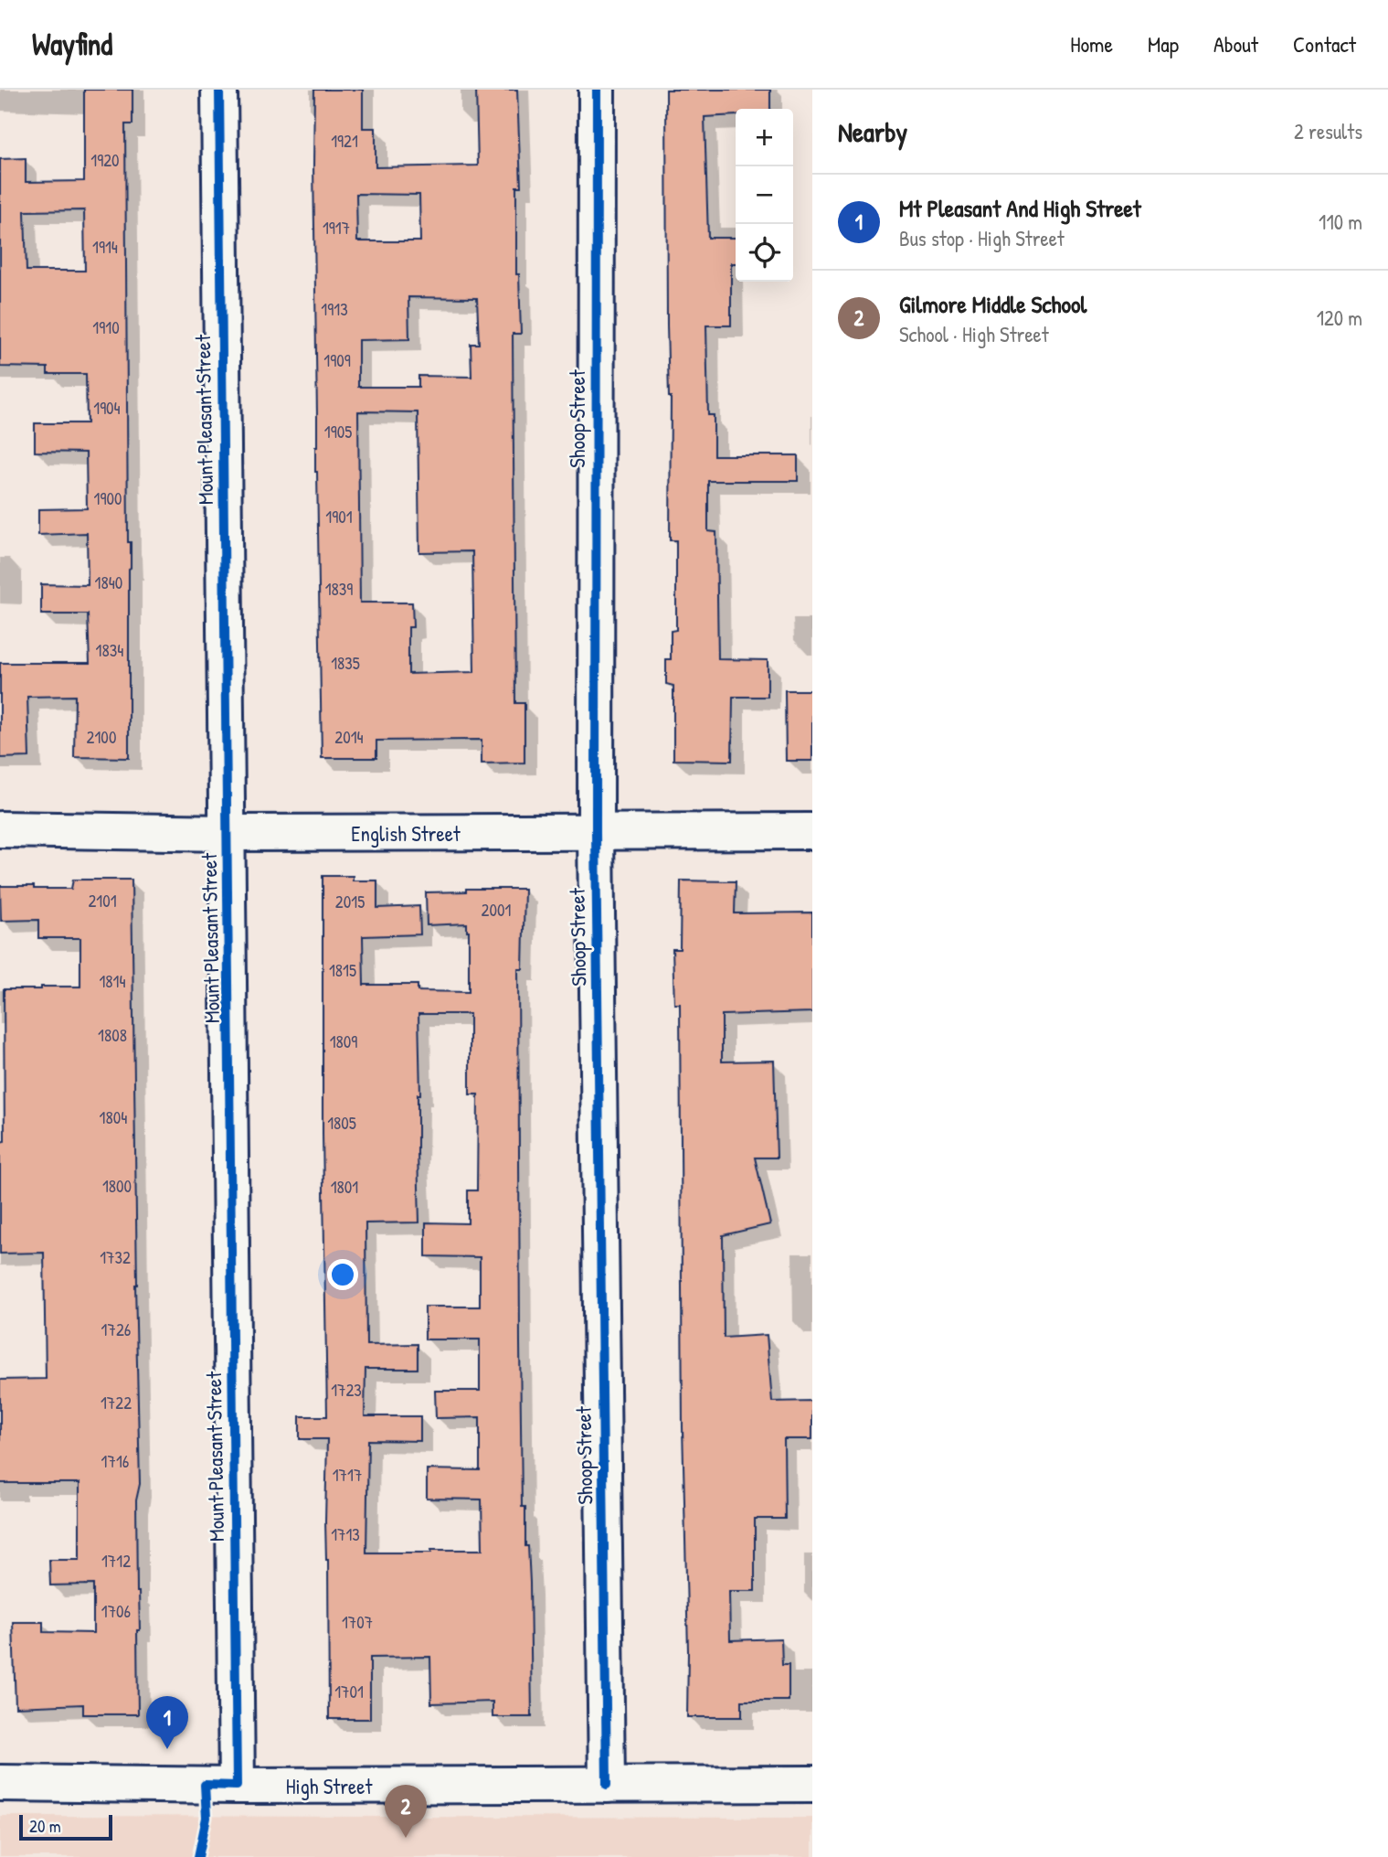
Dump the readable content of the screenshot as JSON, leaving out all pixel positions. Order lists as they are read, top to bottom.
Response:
{
  "streets": {
    "street": [
      "Shoop Street",
      "Mount Pleasant Street",
      "English Street",
      "High Street"
    ]
  },
  "crossings": [
    ["Shoop Street", "English Street"],
    ["Shoop Street", "High Street"],
    ["Mount Pleasant Street", "English Street"],
    ["Mount Pleasant Street", "High Street"]
  ],
  "house_numbers": [
    "1921",
    "1920",
    "1917",
    "1914",
    "1913",
    "1910",
    "1909",
    "1904",
    "1905",
    "1900",
    "1901",
    "1840",
    "1839",
    "1834",
    "1835",
    "2100",
    "2014",
    "2101",
    "2015",
    "2001",
    "1815",
    "1814",
    "1808",
    "1809",
    "1804",
    "1805",
    "1800",
    "1801",
    "1732",
    "1726",
    "1723",
    "1722",
    "1716",
    "1717",
    "1713",
    "1712",
    "1706",
    "1707",
    "1701"
  ],
  "scale_bar": "20 m",
  "page": {
    "header": "Wayfind",
    "nav": [
      "Home",
      "Map",
      "About",
      "Contact"
    ],
    "heading": ["Nearby", "2 results"],
    "map_buttons": ["+", "−"],
    "list": [
      {
        "mark": "1",
        "name": "Mt Pleasant And High Street",
        "note": "Bus stop · High Street",
        "value": "110 m"
      },
      {
        "mark": "2",
        "name": "Gilmore Middle School",
        "note": "School · High Street",
        "value": "120 m"
      }
    ],
    "pins": ["1", "2"],
    "scale": "20 m"
  }
}
